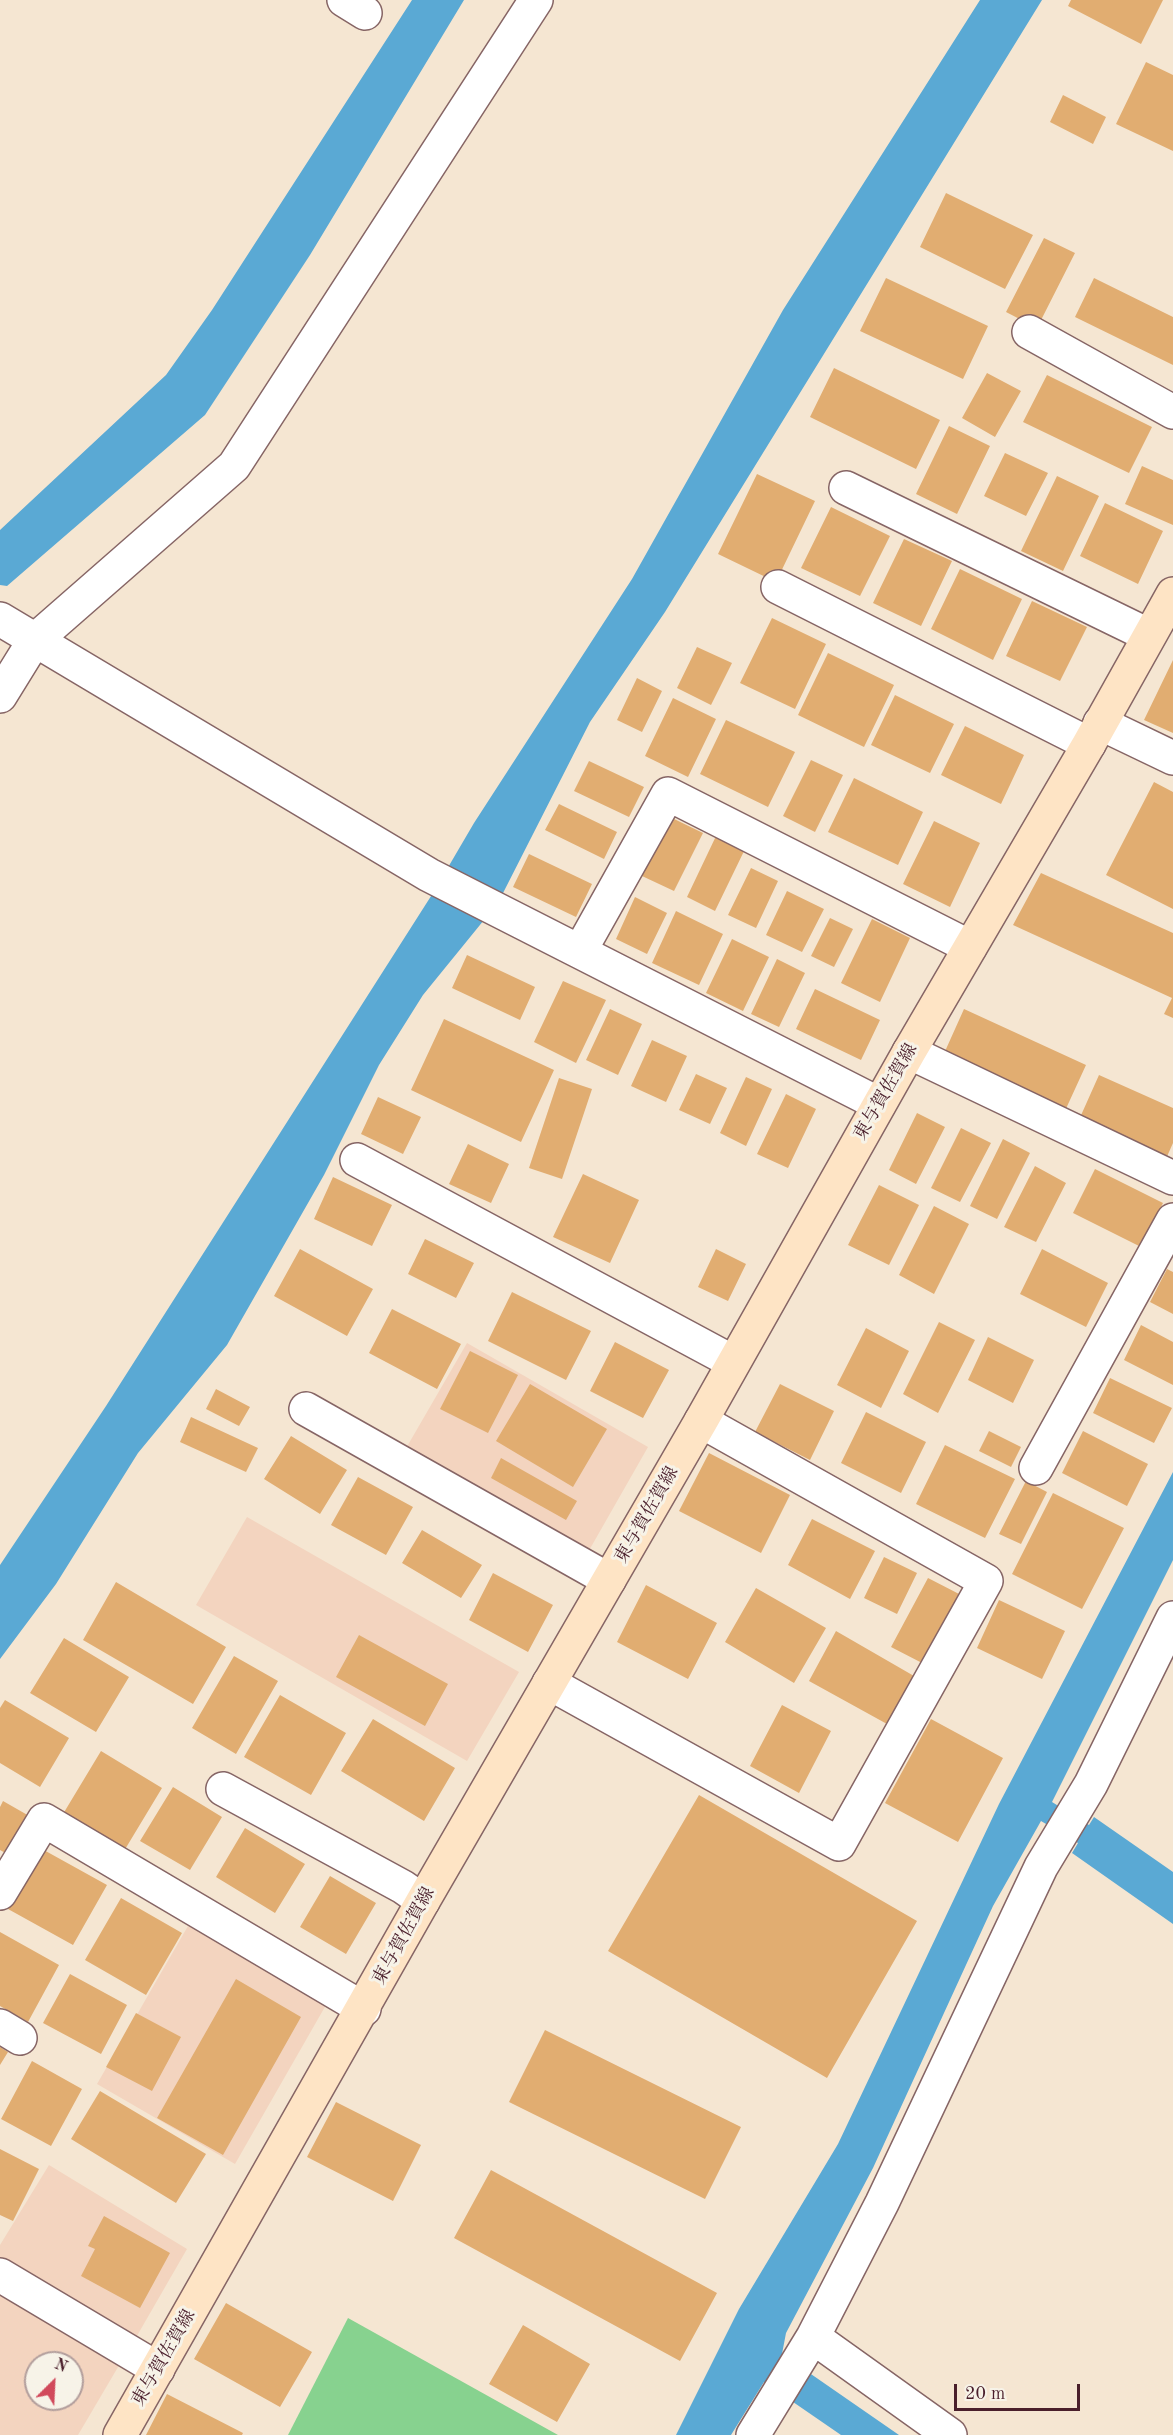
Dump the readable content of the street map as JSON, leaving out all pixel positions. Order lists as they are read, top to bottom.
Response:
{
  "streets": {
    "main road": ["東与賀佐賀線"]
  },
  "scale_bar": "20 m",
  "north": "top right"
}
